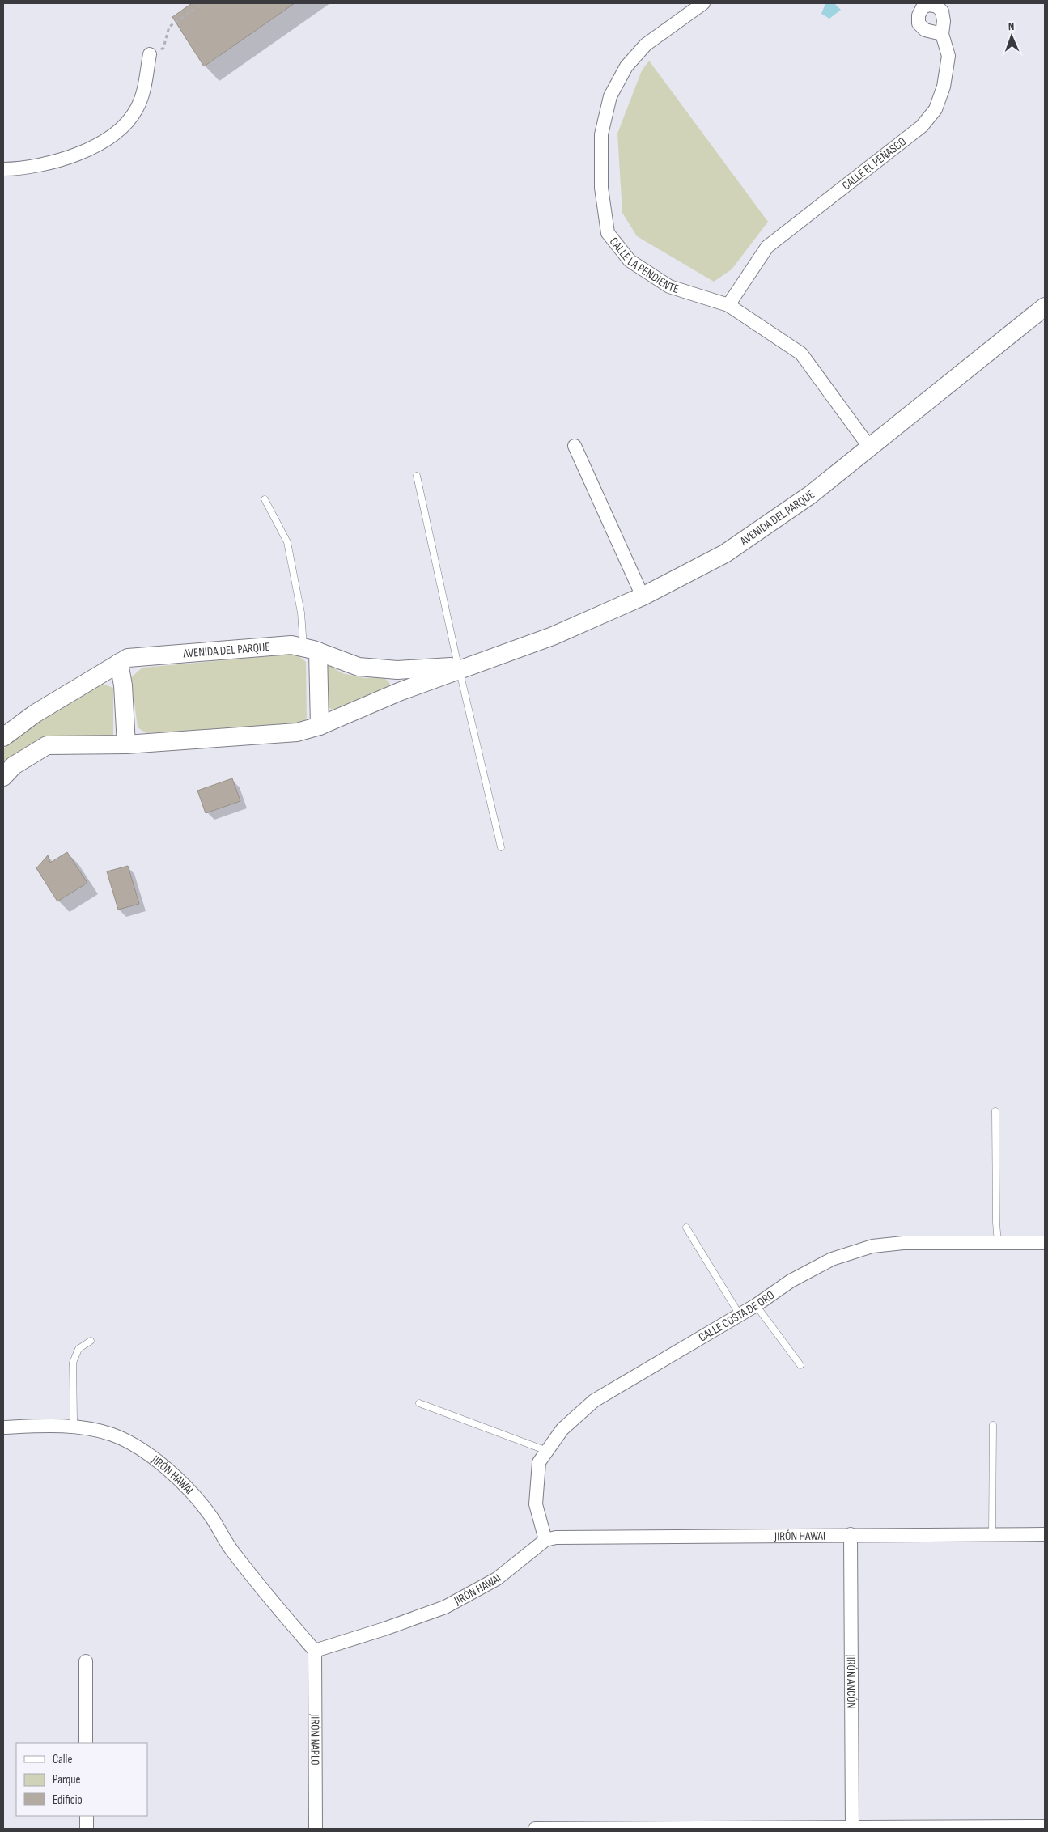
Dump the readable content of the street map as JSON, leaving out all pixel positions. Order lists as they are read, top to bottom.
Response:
{
  "streets": {
    "street": [
      "CALLE EL PEÑASCO",
      "CALLE LA PENDIENTE",
      "AVENIDA DEL PARQUE",
      "CALLE COSTA DE ORO",
      "JIRÓN HAWAI",
      "JIRÓN ANCÓN",
      "JIRÓN NAPLO"
    ]
  },
  "crossings": [
    ["CALLE EL PEÑASCO", "CALLE LA PENDIENTE"],
    ["CALLE LA PENDIENTE", "AVENIDA DEL PARQUE"],
    ["CALLE COSTA DE ORO", "JIRÓN HAWAI"],
    ["JIRÓN HAWAI", "JIRÓN ANCÓN"],
    ["JIRÓN HAWAI", "JIRÓN NAPLO"]
  ],
  "legend": ["Calle", "Parque", "Edificio"],
  "north": "top"
}
